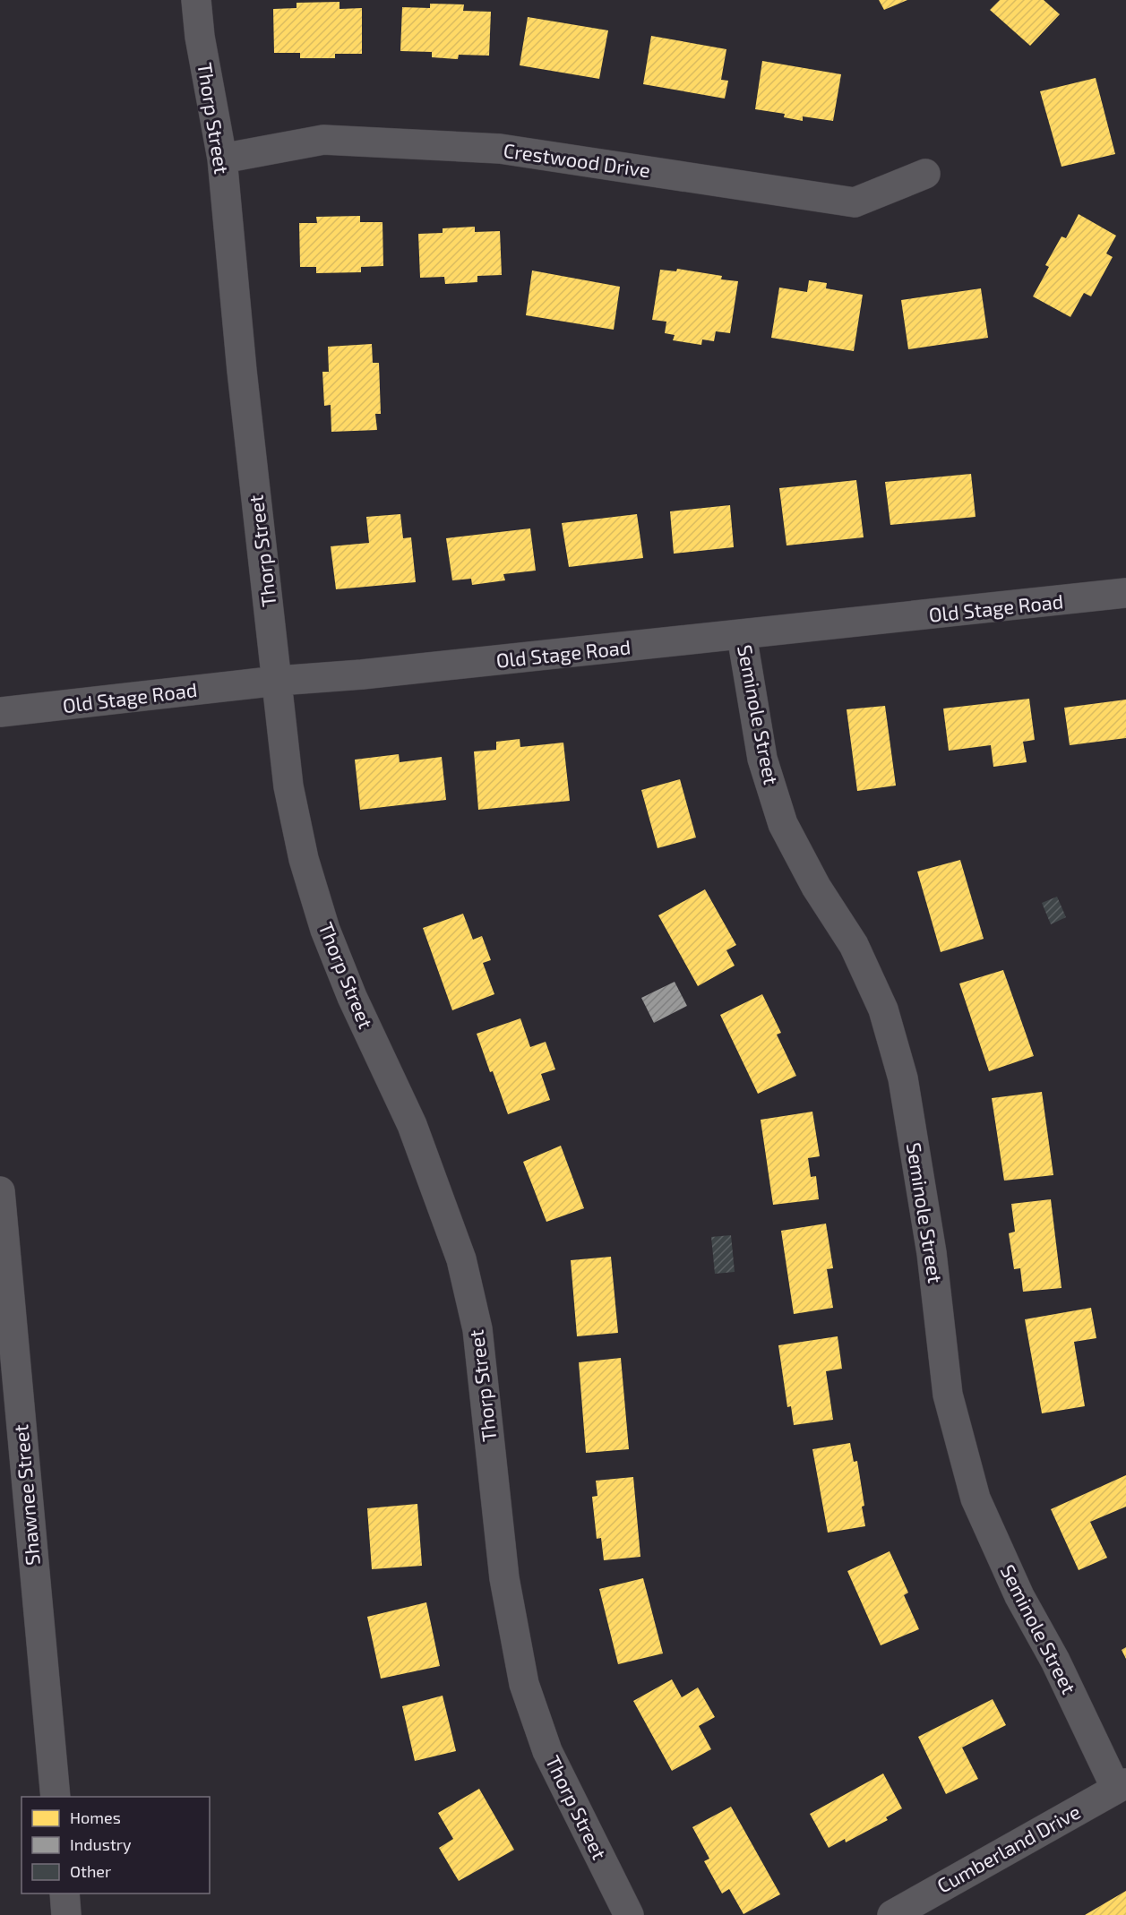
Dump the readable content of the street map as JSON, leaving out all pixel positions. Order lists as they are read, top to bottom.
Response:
{
  "streets": {
    "street": [
      "Thorp Street",
      "Crestwood Drive",
      "Old Stage Road",
      "Seminole Street",
      "Shawnee Street",
      "Cumberland Drive"
    ]
  },
  "crossings": [
    ["Thorp Street", "Crestwood Drive"],
    ["Thorp Street", "Old Stage Road"],
    ["Old Stage Road", "Seminole Street"],
    ["Seminole Street", "Cumberland Drive"]
  ],
  "legend": ["Homes", "Industry", "Other"]
}
